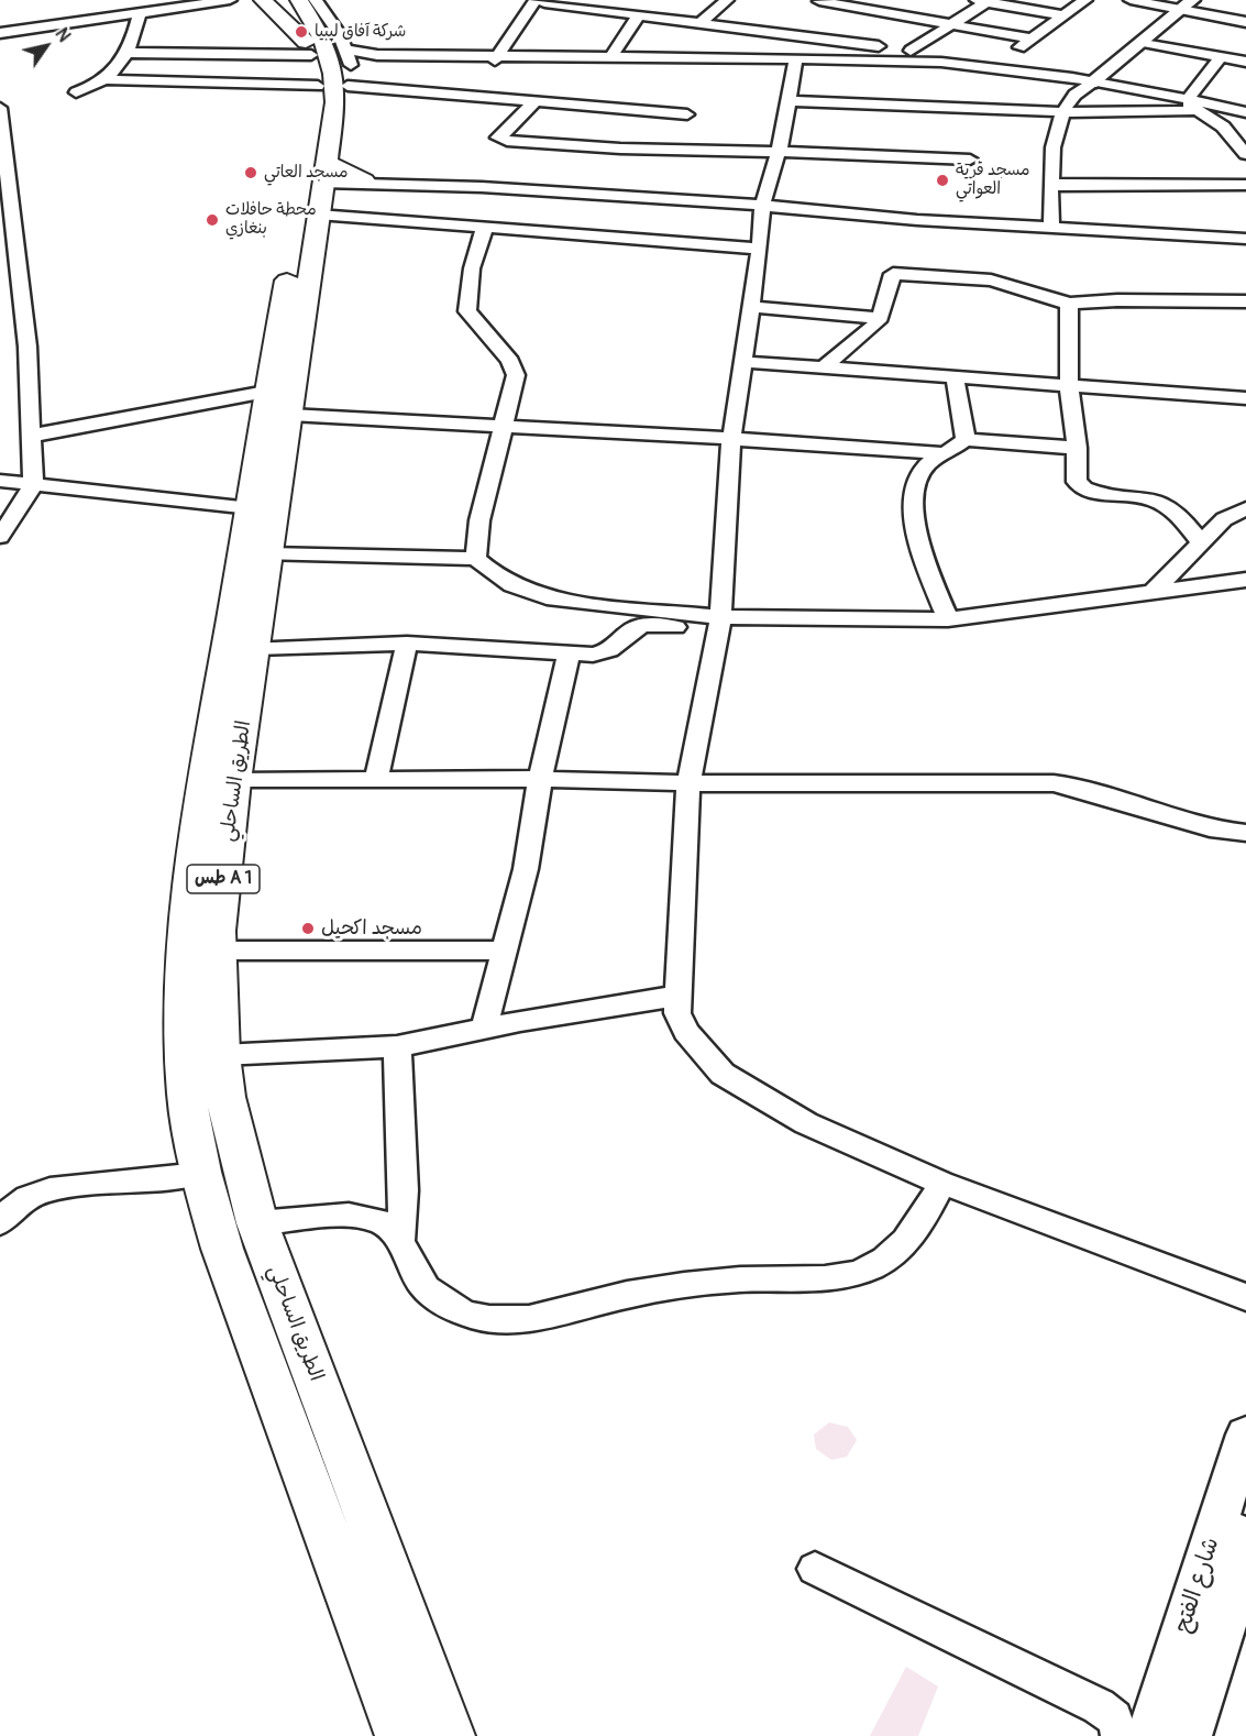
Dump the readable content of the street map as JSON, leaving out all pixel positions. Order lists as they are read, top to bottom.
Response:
{
  "streets": {
    "highway": ["الطريق الساحلي", "طس A 1"],
    "main road": ["شارع الفتح"]
  },
  "places": [
    "شركة آفاق ليبيا",
    "مسجد العاتي",
    "مسجد قرية العواتي",
    "محطة حافلات بنغازي",
    "مسجد اكحيل"
  ],
  "north": "top right"
}
